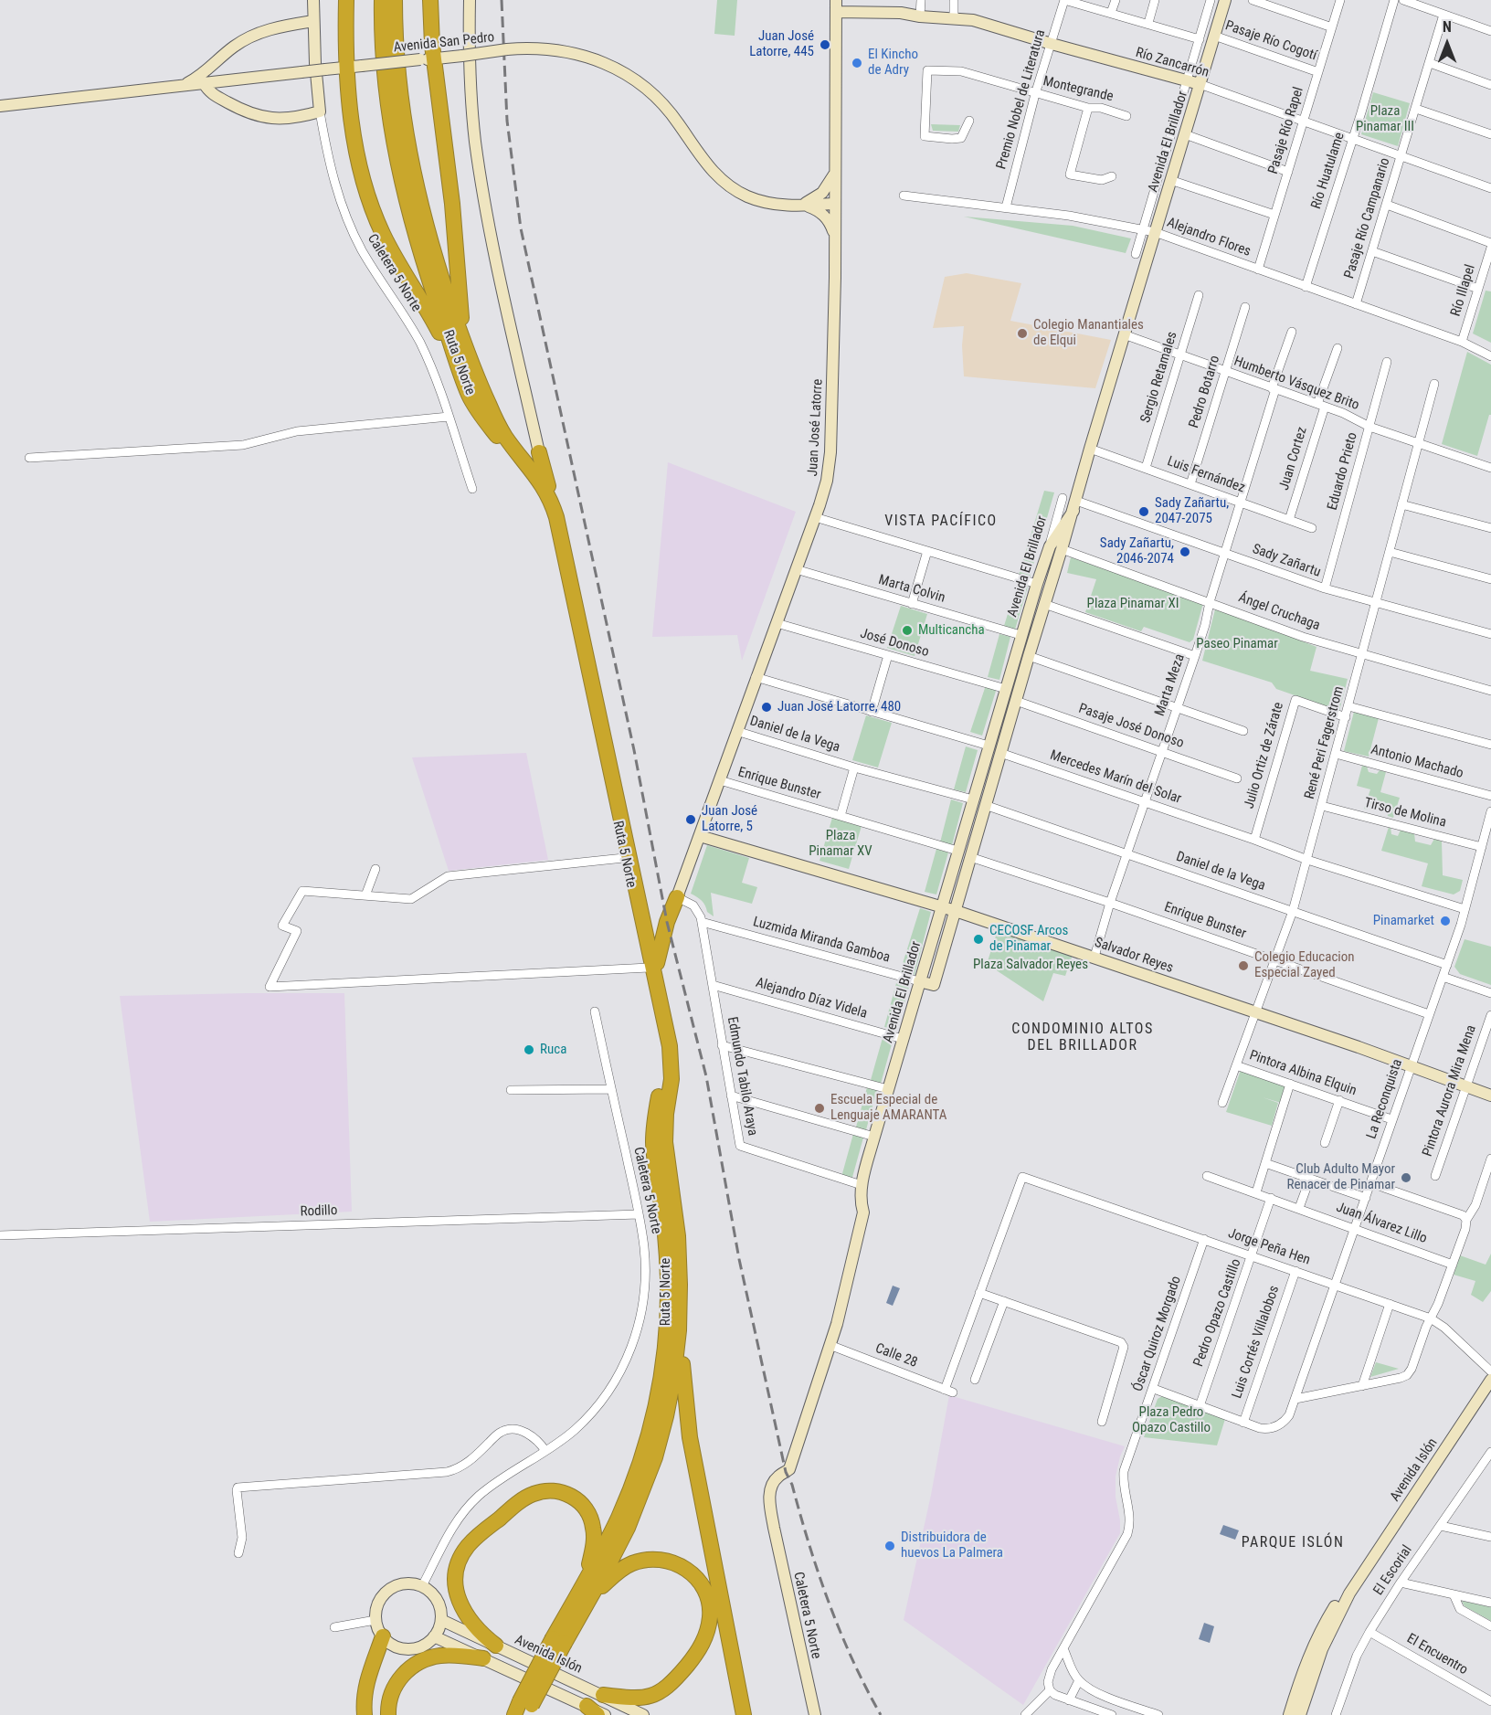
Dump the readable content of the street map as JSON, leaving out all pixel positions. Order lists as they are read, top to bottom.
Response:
{
  "streets": {
    "highway": ["Ruta 5 Norte"],
    "street": [
      "Pasaje Río Cogotí",
      "Avenida San Pedro",
      "Río Zancarrón",
      "Montegrande",
      "Premio Nobel de Literatura",
      "Pasaje Río Rapel",
      "Avenida El Brillador",
      "Río Huatulame",
      "Pasaje Río Campanario",
      "Alejandro Flores",
      "Caletera 5 Norte",
      "Río Illapel",
      "Sergio Retamales",
      "Humberto Vásquez Brito",
      "Pedro Botarro",
      "Juan José Latorre",
      "Juan Cortez",
      "Eduardo Prieto",
      "Luis Fernández",
      "Sady Zañartu",
      "Marta Colvin",
      "Ángel Cruchaga",
      "José Donoso",
      "Marta Meza",
      "Pasaje José Donoso",
      "Daniel de la Vega",
      "René Peri Fagerstrom",
      "Julio Ortiz de Zárate",
      "Antonio Machado",
      "Mercedes Marín del Solar",
      "Enrique Bunster",
      "Tirso de Molina",
      "Luzmida Miranda Gamboa",
      "Salvador Reyes",
      "Alejandro Díaz Videla",
      "Pintora Albina Elquin",
      "Edmundo Tabilo Araya",
      "Pintora Aurora Mira Mena",
      "La Reconquista",
      "Rodillo",
      "Juan Álvarez Lillo",
      "Jorge Peña Hen",
      "Pedro Opazo Castillo",
      "Óscar Quiroz Morgado",
      "Luis Cortés Villalobos",
      "Calle 28",
      "Avenida Islón",
      "El Escorial",
      "El Encuentro"
    ]
  },
  "crossings": [
    ["Pasaje Río Cogotí", "Pasaje Río Rapel"],
    ["Pasaje Río Cogotí", "Avenida El Brillador"],
    ["Avenida San Pedro", "Juan José Latorre"],
    ["Río Zancarrón", "Premio Nobel de Literatura"],
    ["Río Zancarrón", "Pasaje Río Rapel"],
    ["Río Zancarrón", "Avenida El Brillador"],
    ["Río Zancarrón", "Río Huatulame"],
    ["Río Zancarrón", "Pasaje Río Campanario"],
    ["Río Zancarrón", "Juan José Latorre"],
    ["Montegrande", "Premio Nobel de Literatura"],
    ["Premio Nobel de Literatura", "Alejandro Flores"],
    ["Pasaje Río Rapel", "Alejandro Flores"],
    ["Avenida El Brillador", "Alejandro Flores"],
    ["Avenida El Brillador", "Caletera 5 Norte"],
    ["Avenida El Brillador", "Humberto Vásquez Brito"],
    ["Avenida El Brillador", "Luis Fernández"],
    ["Avenida El Brillador", "Sady Zañartu"],
    ["Avenida El Brillador", "Marta Colvin"],
    ["Avenida El Brillador", "Ángel Cruchaga"],
    ["Avenida El Brillador", "José Donoso"],
    ["Avenida El Brillador", "Pasaje José Donoso"],
    ["Avenida El Brillador", "Daniel de la Vega"],
    ["Avenida El Brillador", "Mercedes Marín del Solar"],
    ["Avenida El Brillador", "Enrique Bunster"],
    ["Avenida El Brillador", "Luzmida Miranda Gamboa"],
    ["Avenida El Brillador", "Salvador Reyes"],
    ["Avenida El Brillador", "Alejandro Díaz Videla"],
    ["Avenida El Brillador", "Edmundo Tabilo Araya"],
    ["Avenida El Brillador", "Calle 28"],
    ["Río Huatulame", "Alejandro Flores"],
    ["Pasaje Río Campanario", "Alejandro Flores"],
    ["Alejandro Flores", "Río Illapel"],
    ["Caletera 5 Norte", "Rodillo"],
    ["Caletera 5 Norte", "Avenida Islón"],
    ["Sergio Retamales", "Humberto Vásquez Brito"],
    ["Sergio Retamales", "Luis Fernández"],
    ["Humberto Vásquez Brito", "Pedro Botarro"],
    ["Humberto Vásquez Brito", "Juan Cortez"],
    ["Humberto Vásquez Brito", "Eduardo Prieto"],
    ["Humberto Vásquez Brito", "Marta Meza"],
    ["Humberto Vásquez Brito", "René Peri Fagerstrom"],
    ["Pedro Botarro", "Luis Fernández"],
    ["Juan José Latorre", "Marta Colvin"],
    ["Juan José Latorre", "José Donoso"],
    ["Juan José Latorre", "Daniel de la Vega"],
    ["Juan José Latorre", "Mercedes Marín del Solar"],
    ["Juan José Latorre", "Enrique Bunster"],
    ["Juan José Latorre", "Salvador Reyes"],
    ["Juan José Latorre", "Edmundo Tabilo Araya"],
    ["Juan Cortez", "Luis Fernández"],
    ["Eduardo Prieto", "Sady Zañartu"],
    ["Luis Fernández", "Marta Meza"],
    ["Sady Zañartu", "Marta Meza"],
    ["Sady Zañartu", "René Peri Fagerstrom"],
    ["Ángel Cruchaga", "Marta Meza"],
    ["Ángel Cruchaga", "René Peri Fagerstrom"],
    ["Marta Meza", "Pasaje José Donoso"],
    ["Marta Meza", "Daniel de la Vega"],
    ["Marta Meza", "Mercedes Marín del Solar"],
    ["Marta Meza", "Enrique Bunster"],
    ["Marta Meza", "Salvador Reyes"],
    ["Daniel de la Vega", "René Peri Fagerstrom"],
    ["Daniel de la Vega", "La Reconquista"],
    ["René Peri Fagerstrom", "Julio Ortiz de Zárate"],
    ["René Peri Fagerstrom", "Antonio Machado"],
    ["René Peri Fagerstrom", "Mercedes Marín del Solar"],
    ["René Peri Fagerstrom", "Enrique Bunster"],
    ["René Peri Fagerstrom", "Tirso de Molina"],
    ["René Peri Fagerstrom", "Salvador Reyes"],
    ["René Peri Fagerstrom", "Pintora Albina Elquin"],
    ["Julio Ortiz de Zárate", "Mercedes Marín del Solar"],
    ["Mercedes Marín del Solar", "La Reconquista"],
    ["Enrique Bunster", "La Reconquista"],
    ["Tirso de Molina", "La Reconquista"],
    ["Luzmida Miranda Gamboa", "Edmundo Tabilo Araya"],
    ["Salvador Reyes", "Pintora Aurora Mira Mena"],
    ["Salvador Reyes", "La Reconquista"],
    ["Alejandro Díaz Videla", "Edmundo Tabilo Araya"],
    ["Pintora Albina Elquin", "La Reconquista"],
    ["La Reconquista", "Juan Álvarez Lillo"],
    ["La Reconquista", "Jorge Peña Hen"],
    ["La Reconquista", "Luis Cortés Villalobos"],
    ["Juan Álvarez Lillo", "Pedro Opazo Castillo"],
    ["Jorge Peña Hen", "Pedro Opazo Castillo"],
    ["Jorge Peña Hen", "Óscar Quiroz Morgado"],
    ["Jorge Peña Hen", "Luis Cortés Villalobos"],
    ["Jorge Peña Hen", "Calle 28"],
    ["El Escorial", "El Encuentro"]
  ],
  "districts": ["VISTA PACÍFICO", "CONDOMINIO ALTOS DEL BRILLADOR", "PARQUE ISLÓN"],
  "parks": [
    "Plaza Pinamar III",
    "Plaza Pinamar XI",
    "Paseo Pinamar",
    "Plaza Pinamar XV",
    "Plaza Salvador Reyes",
    "Plaza Pedro Opazo Castillo"
  ],
  "places": [
    "Juan José Latorre, 445",
    "El Kincho de Adry",
    "Colegio Manantiales de Elqui",
    "Sady Zañartu, 2047-2075",
    "Sady Zañartu, 2046-2074",
    "Multicancha",
    "Juan José Latorre, 480",
    "Juan José Latorre, 5",
    "Pinamarket",
    "CECOSF Arcos de Pinamar",
    "Colegio Educacion Especial Zayed",
    "Ruca",
    "Escuela Especial de Lenguaje AMARANTA",
    "Club Adulto Mayor Renacer de Pinamar",
    "Distribuidora de huevos La Palmera"
  ],
  "north": "top"
}
